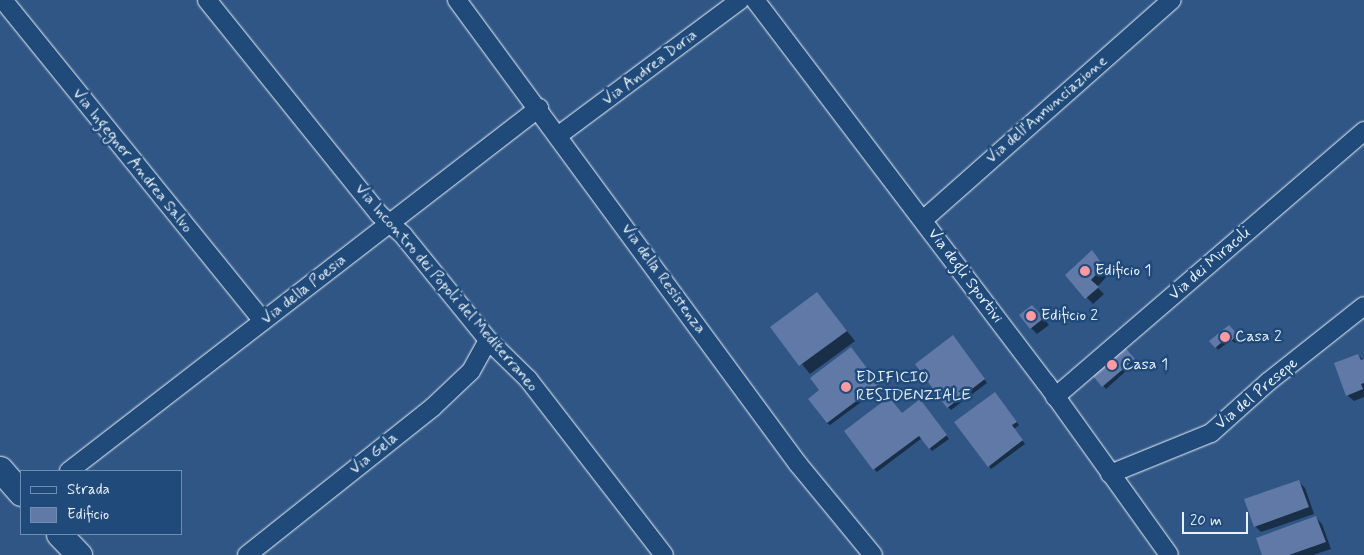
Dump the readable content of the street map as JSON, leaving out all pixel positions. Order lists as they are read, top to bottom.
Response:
{
  "streets": {
    "street": [
      "Via Andrea Doria",
      "Via dell'Annunciazione",
      "Via Ingegner Andrea Salvo",
      "Via dei Miracoli",
      "Via degli Sportivi",
      "Via della Resistenza",
      "Via Incontro dei Popoli del Mediterraneo",
      "Via della Poesia",
      "Via del Presepe",
      "Via Gela"
    ]
  },
  "crossings": [
    ["Via Andrea Doria", "Via della Resistenza"],
    ["Via dell'Annunciazione", "Via degli Sportivi"],
    ["Via Ingegner Andrea Salvo", "Via della Poesia"],
    ["Via dei Miracoli", "Via degli Sportivi"],
    ["Via degli Sportivi", "Via del Presepe"],
    ["Via della Resistenza", "Via della Poesia"],
    ["Via Incontro dei Popoli del Mediterraneo", "Via della Poesia"],
    ["Via Incontro dei Popoli del Mediterraneo", "Via Gela"]
  ],
  "places": [
    "Edificio 1",
    "Edificio 2",
    "Casa 2",
    "Casa 1",
    "EDIFICIO RESIDENZIALE"
  ],
  "legend": ["Strada", "Edificio"],
  "scale_bar": "20 m"
}
